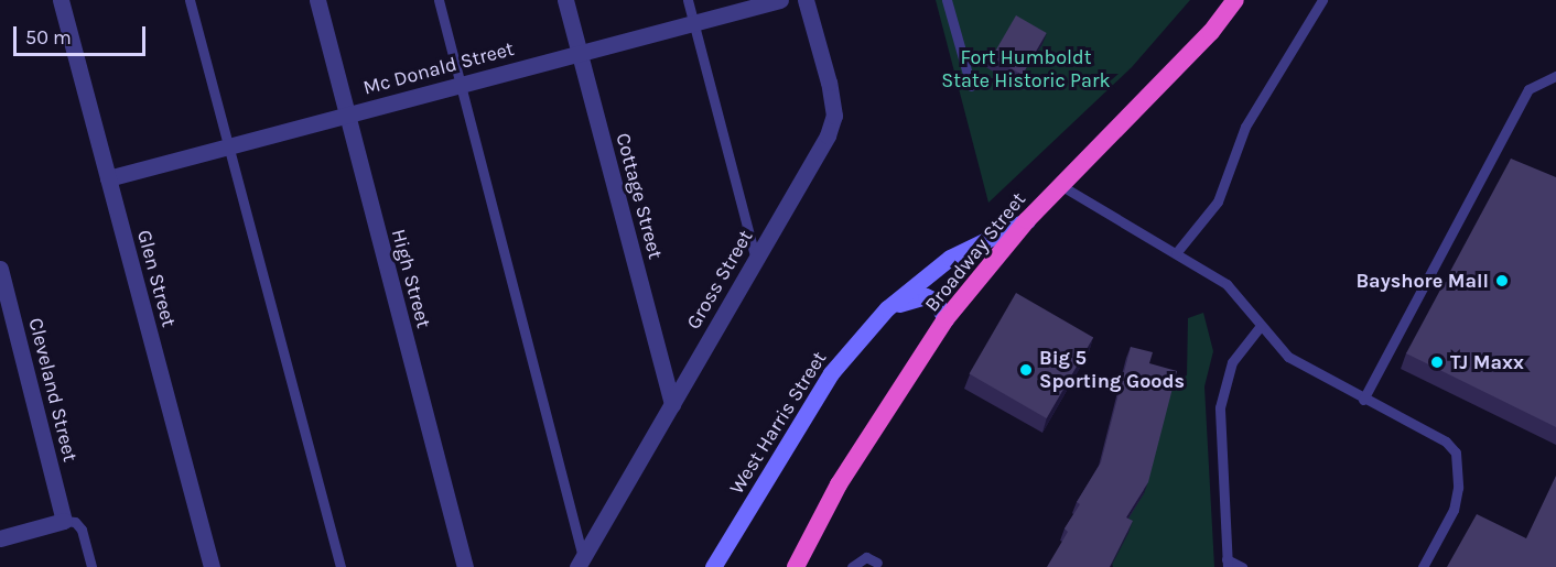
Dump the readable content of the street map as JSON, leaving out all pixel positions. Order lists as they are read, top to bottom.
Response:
{
  "streets": {
    "highway": ["Broadway Street"],
    "main road": ["West Harris Street"],
    "street": [
      "Mc Donald Street",
      "Cottage Street",
      "Glen Street",
      "High Street",
      "Gross Street",
      "Cleveland Street"
    ]
  },
  "crossings": [
    ["Mc Donald Street", "Cottage Street"],
    ["Mc Donald Street", "Glen Street"],
    ["Mc Donald Street", "High Street"],
    ["Cottage Street", "Gross Street"],
    ["Broadway Street", "West Harris Street"]
  ],
  "parks": ["Fort Humboldt State Historic Park"],
  "places": ["Bayshore Mall", "TJ Maxx", "Big 5 Sporting Goods"],
  "scale_bar": "50 m"
}
